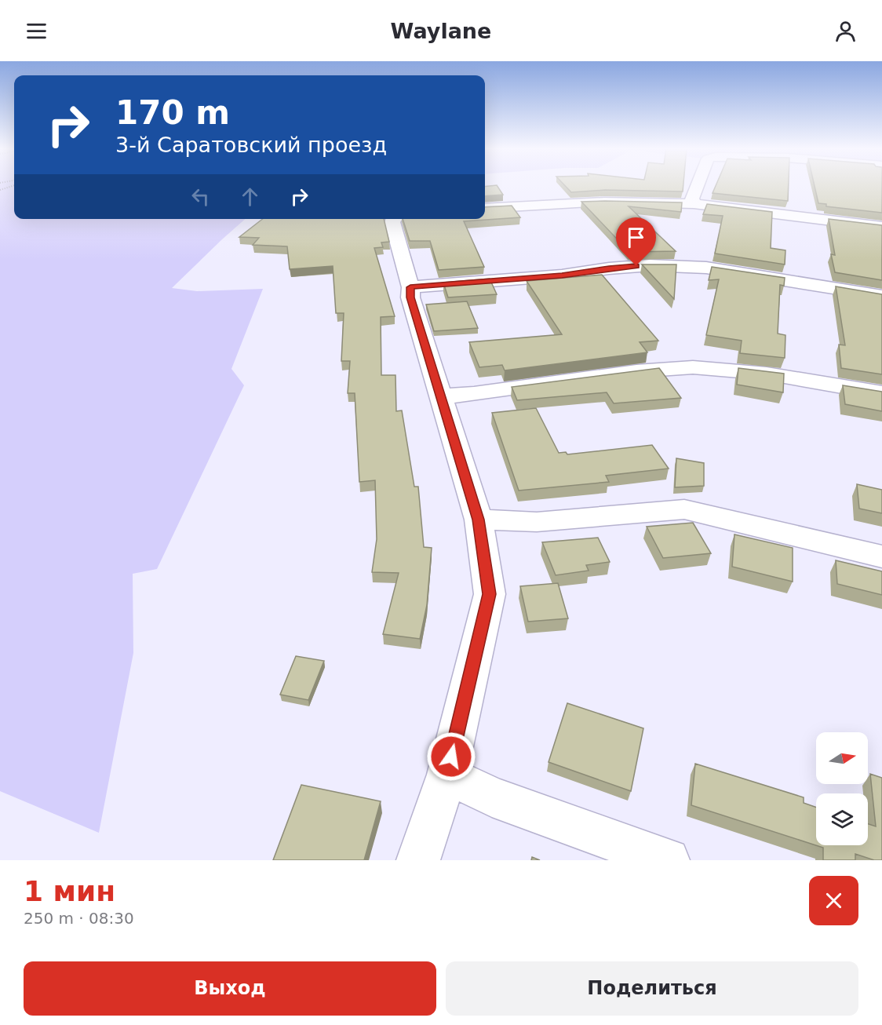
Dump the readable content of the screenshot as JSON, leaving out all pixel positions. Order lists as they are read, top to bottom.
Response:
{
  "north": "right",
  "page": {
    "header": "Waylane",
    "turn": ["170 m", "3-й Саратовский проезд"],
    "heading": ["1 мин", "250 m · 08:30"],
    "buttons": ["Выход", "Поделиться"]
  }
}
